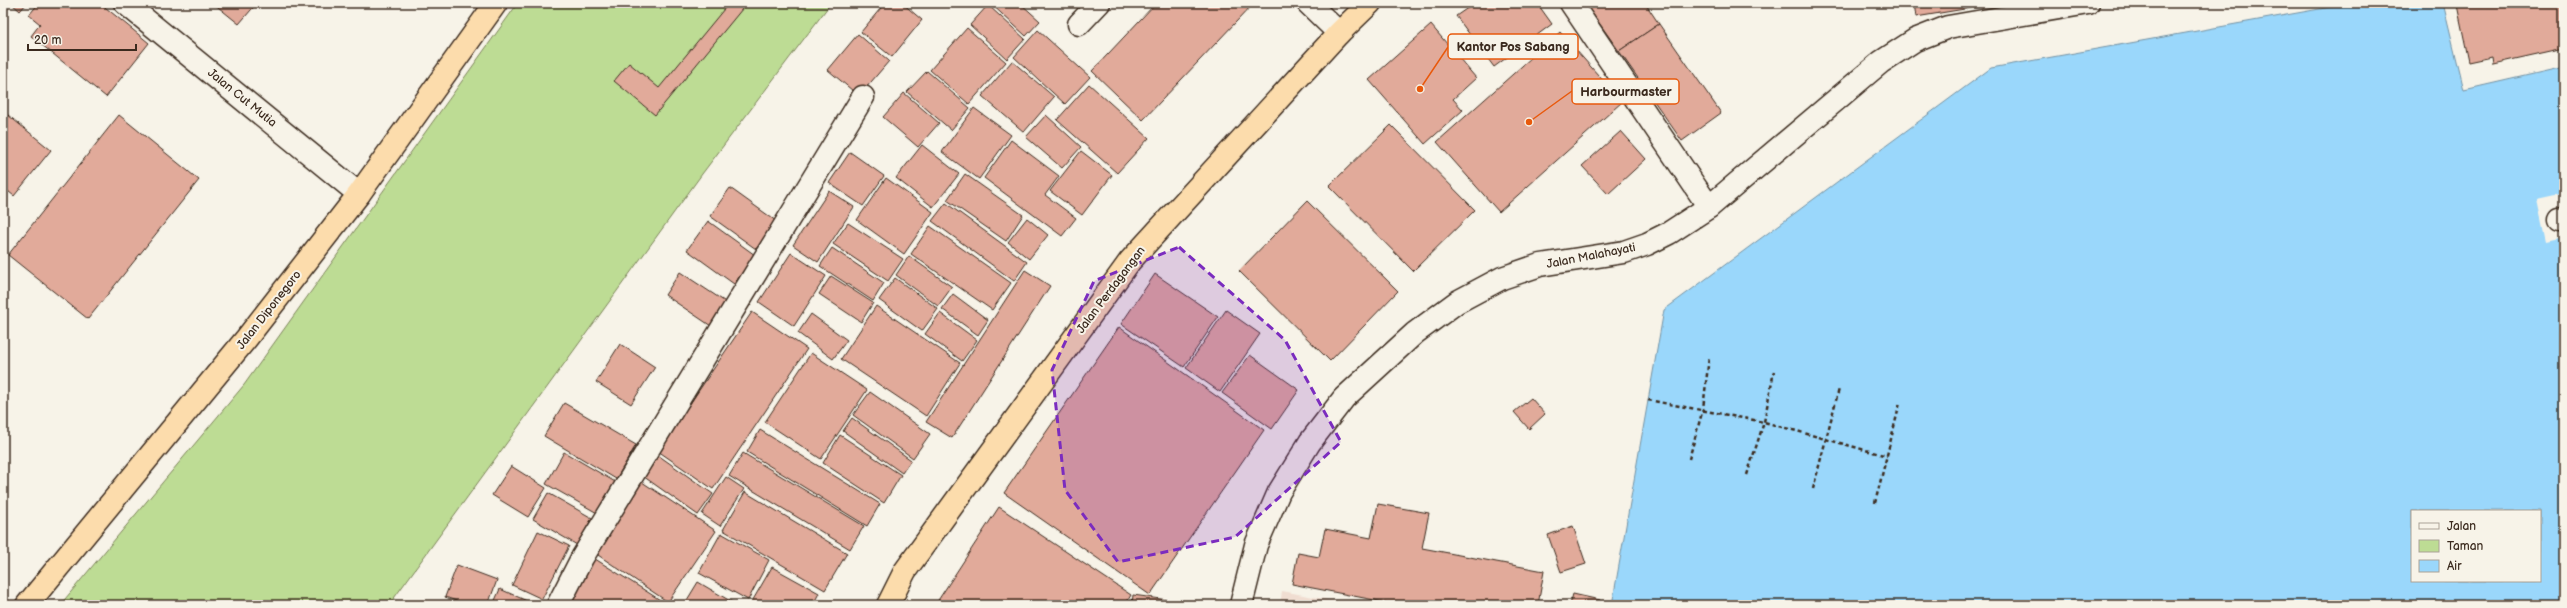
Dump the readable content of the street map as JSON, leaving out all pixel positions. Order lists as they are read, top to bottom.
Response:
{
  "streets": {
    "highway": ["Jalan Perdagangan", "Jalan Diponegoro"],
    "street": ["Jalan Cut Mutia", "Jalan Malahayati"]
  },
  "crossings": [
    ["Jalan Cut Mutia", "Jalan Diponegoro"]
  ],
  "places": ["Kantor Pos Sabang", "Harbourmaster"],
  "legend": ["Jalan", "Taman", "Air"],
  "scale_bar": "20 m"
}
